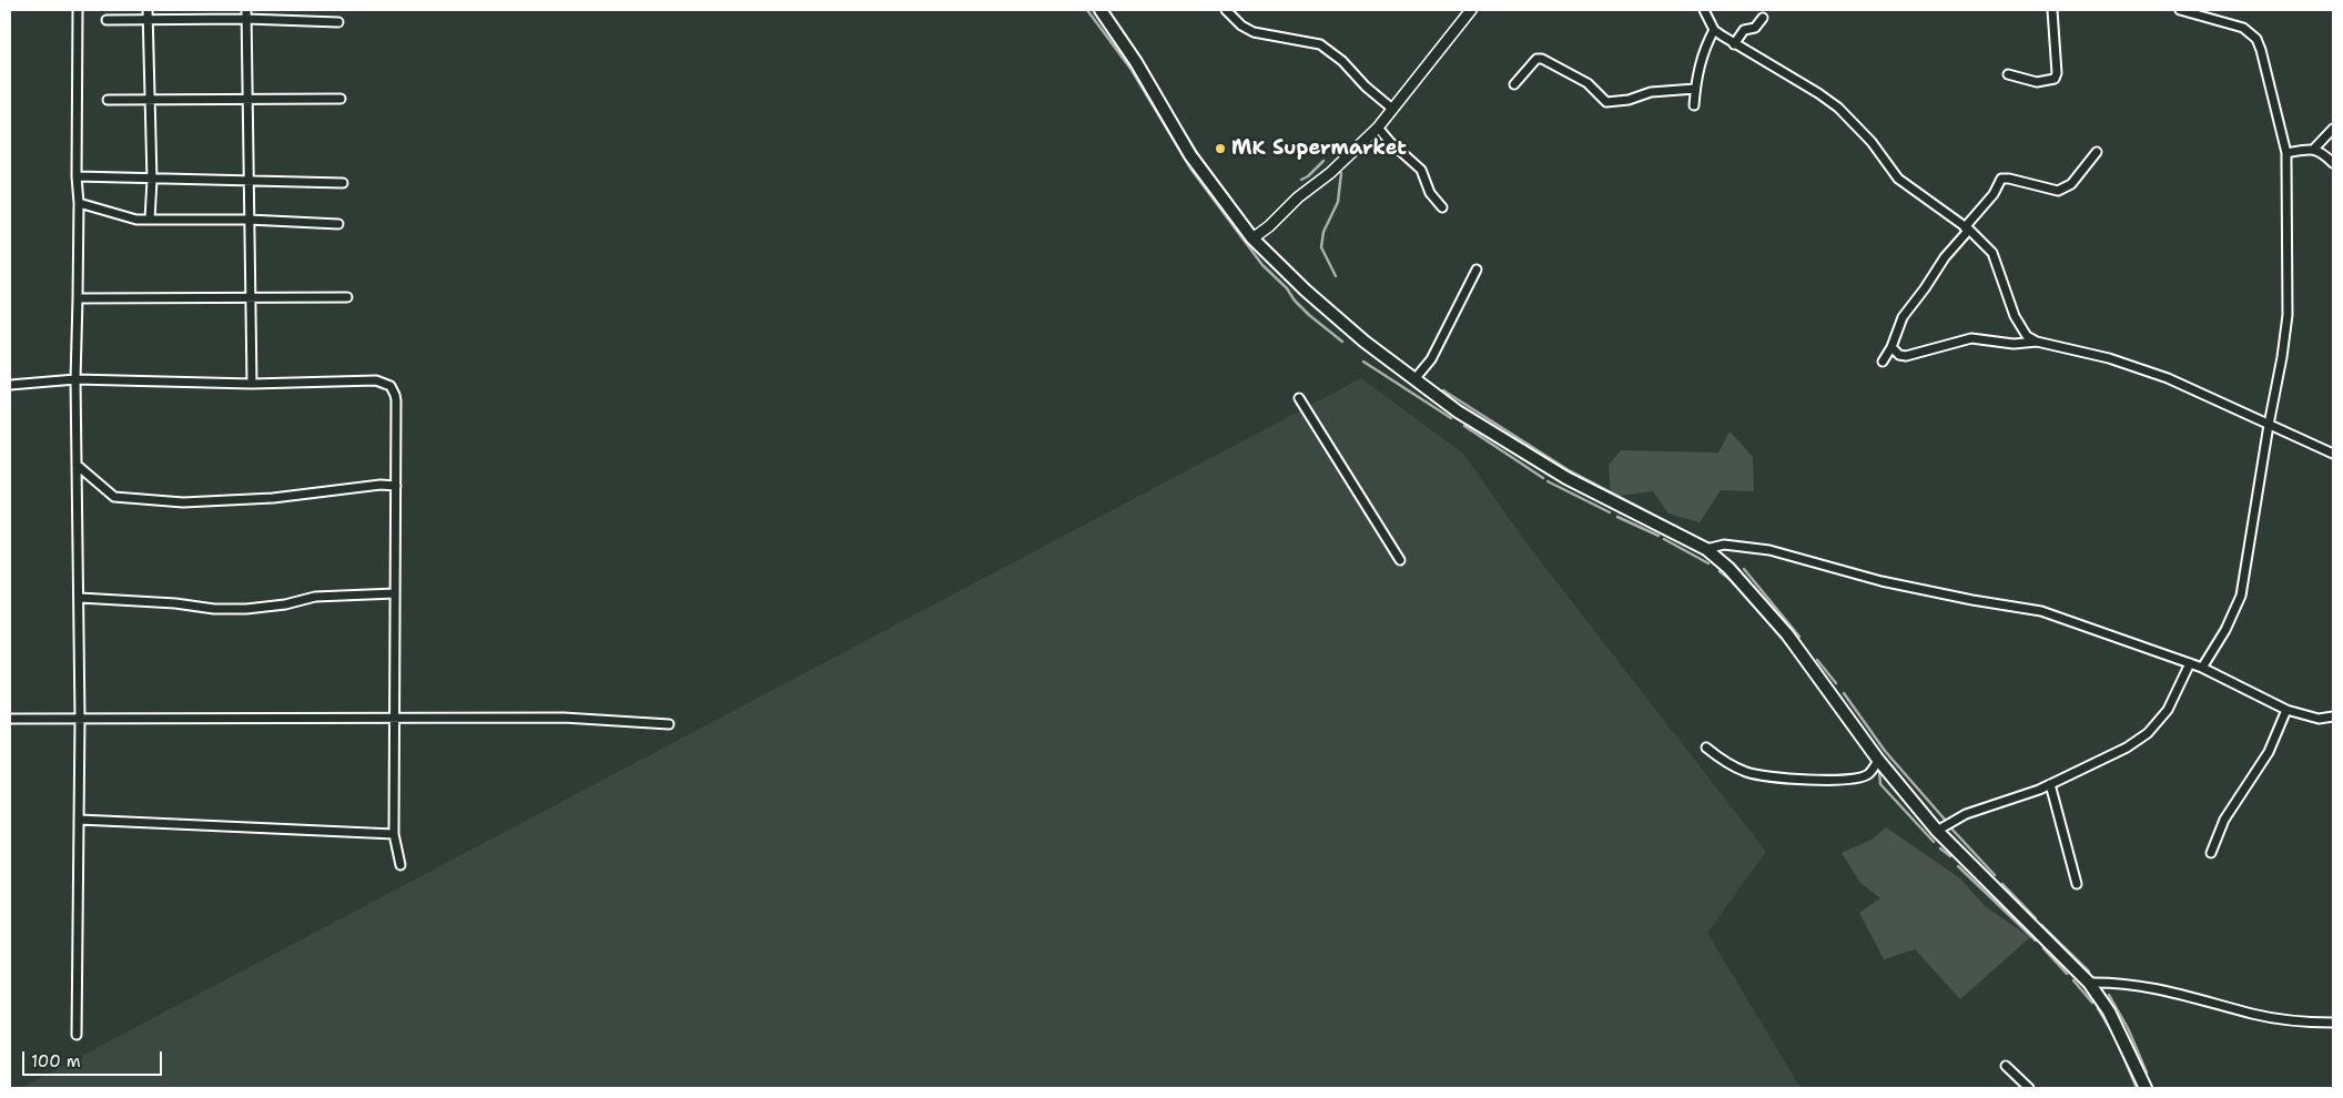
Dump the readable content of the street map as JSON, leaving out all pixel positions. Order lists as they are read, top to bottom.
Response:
{
  "places": ["MK Supermarket"],
  "scale_bar": "100 m"
}
